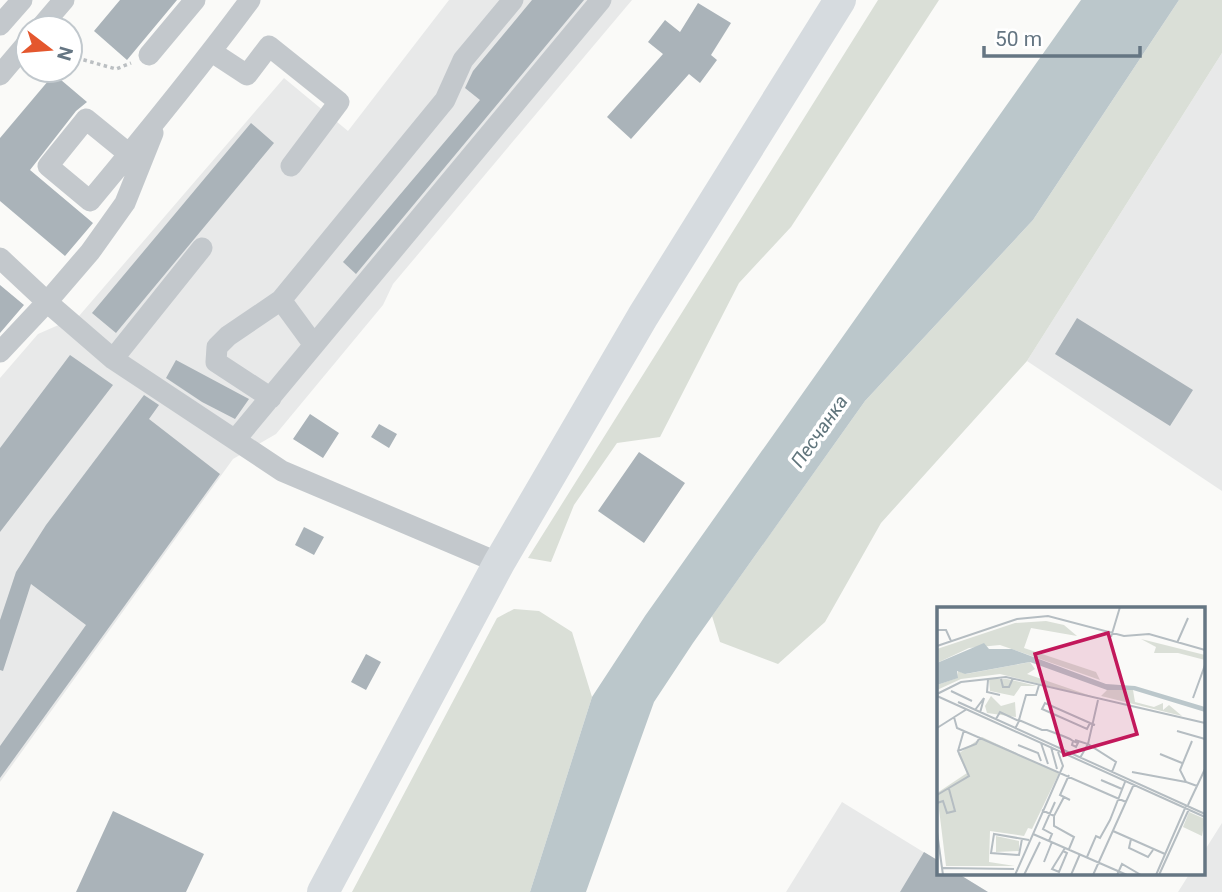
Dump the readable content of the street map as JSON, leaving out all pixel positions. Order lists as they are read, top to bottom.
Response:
{
  "water": ["Песчанка"],
  "scale_bar": "50 m",
  "north": "right"
}
